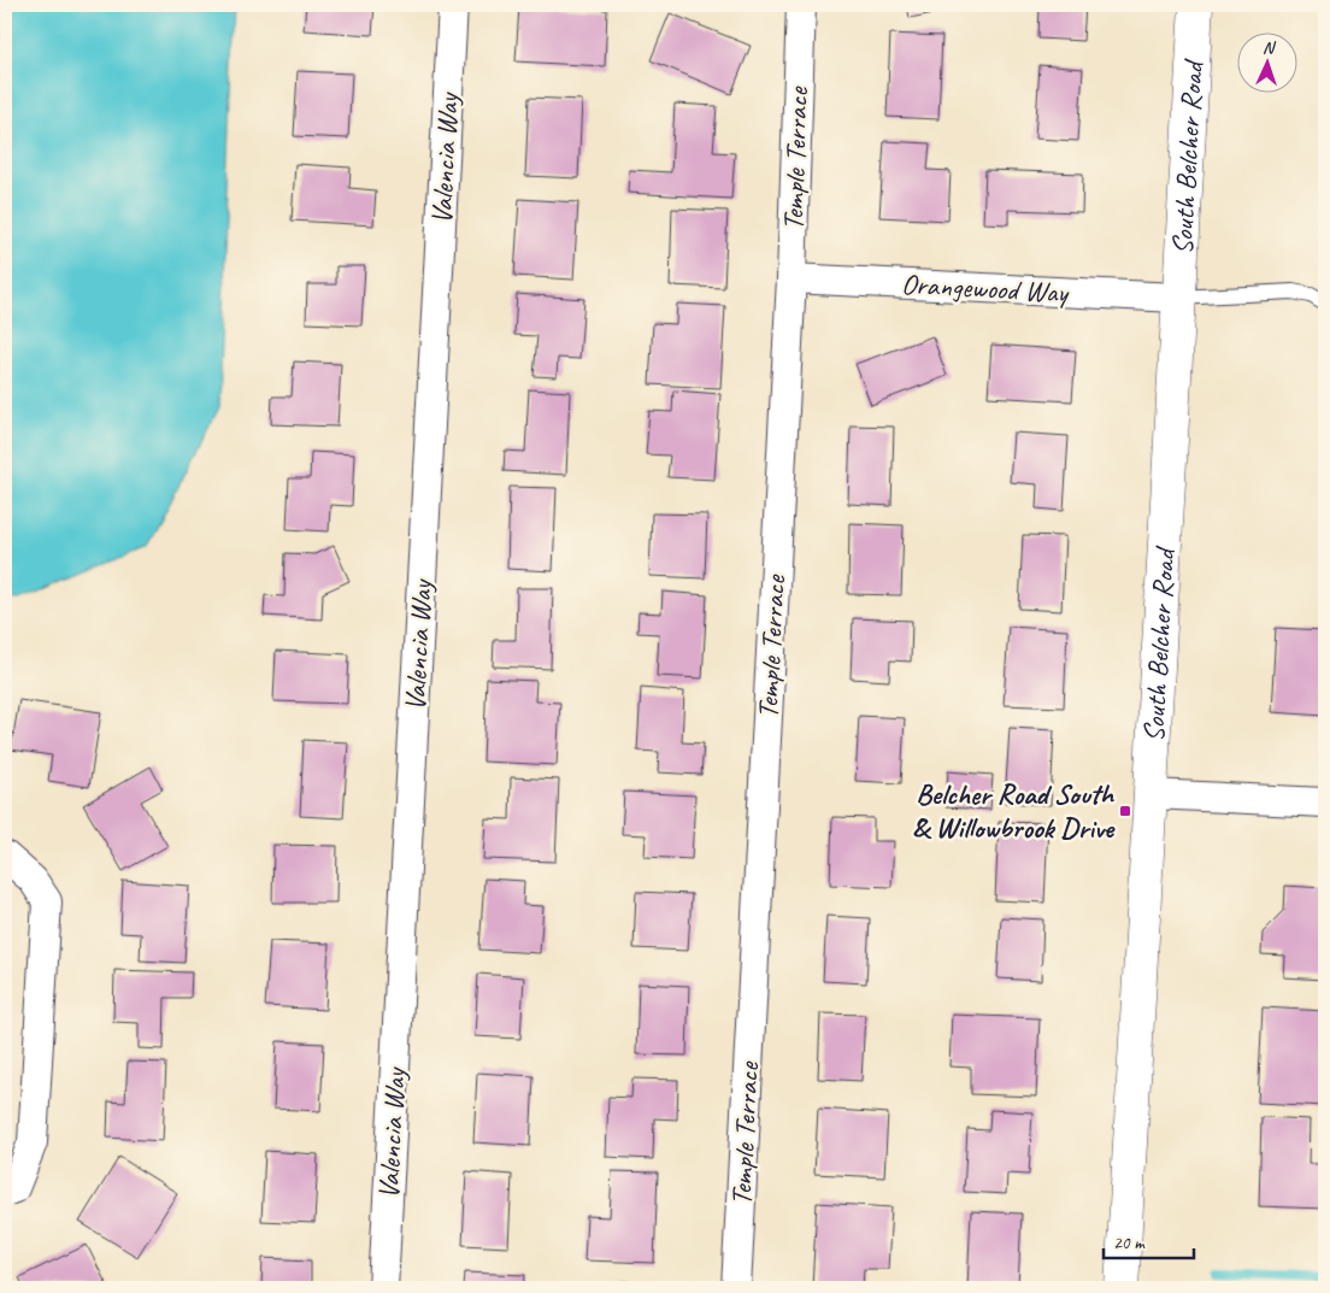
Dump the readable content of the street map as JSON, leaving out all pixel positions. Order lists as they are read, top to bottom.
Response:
{
  "streets": {
    "main road": ["South Belcher Road"],
    "street": ["Valencia Way", "Temple Terrace", "Orangewood Way"]
  },
  "crossings": [
    ["Temple Terrace", "Orangewood Way"],
    ["South Belcher Road", "Orangewood Way"]
  ],
  "places": {
    "transit": ["Belcher Road South & Willowbrook Drive"]
  },
  "scale_bar": "20 m",
  "north": "top"
}
